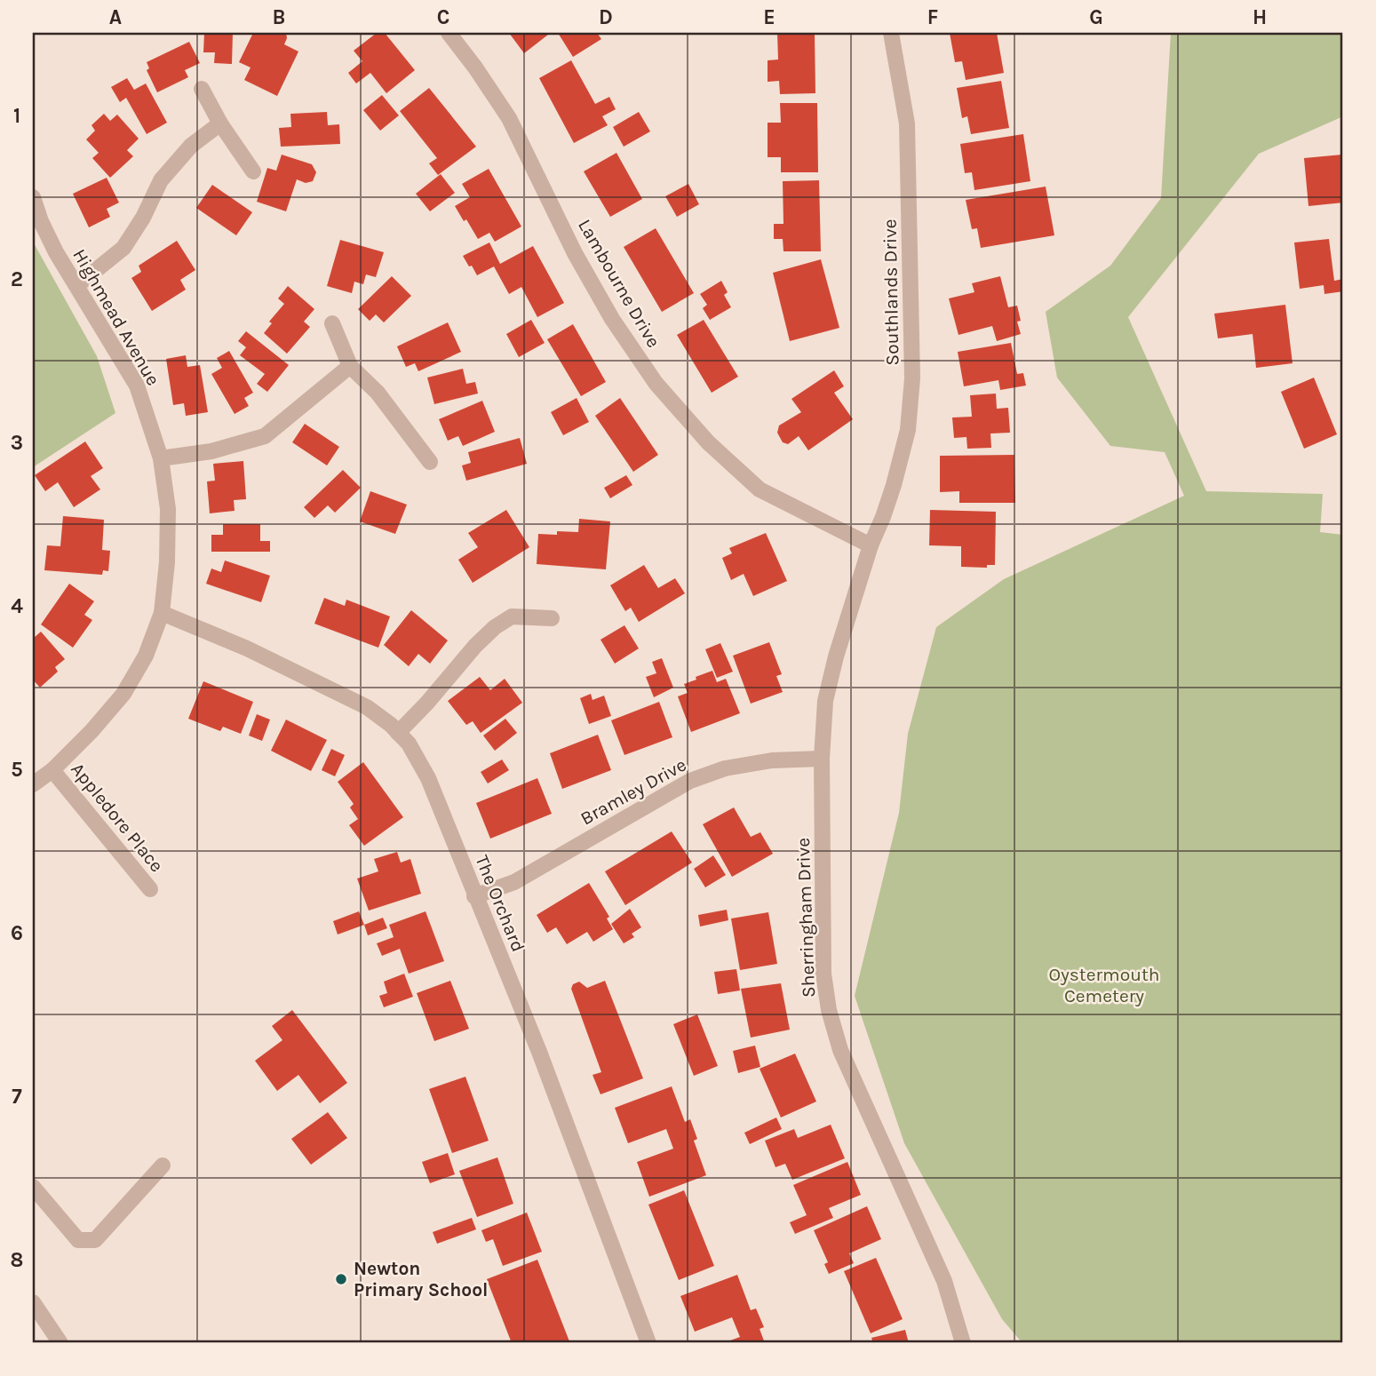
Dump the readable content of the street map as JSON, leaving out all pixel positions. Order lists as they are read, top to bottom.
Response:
{
  "streets": {
    "street": [
      "Lambourne Drive",
      "Southlands Drive",
      "Highmead Avenue",
      "Bramley Drive",
      "Appledore Place",
      "The Orchard",
      "Sherringham Drive"
    ]
  },
  "crossings": [
    ["Lambourne Drive", "Southlands Drive"],
    ["Lambourne Drive", "Sherringham Drive"],
    ["Southlands Drive", "Sherringham Drive"],
    ["Highmead Avenue", "Appledore Place"],
    ["Highmead Avenue", "The Orchard"],
    ["Bramley Drive", "The Orchard"],
    ["Bramley Drive", "Sherringham Drive"]
  ],
  "parks": ["Oystermouth Cemetery"],
  "places": ["Newton Primary School"],
  "grid": {
    "columns": [
      "A",
      "B",
      "C",
      "D",
      "E",
      "F",
      "G",
      "H"
    ],
    "rows": [
      "1",
      "2",
      "3",
      "4",
      "5",
      "6",
      "7",
      "8"
    ]
  }
}
